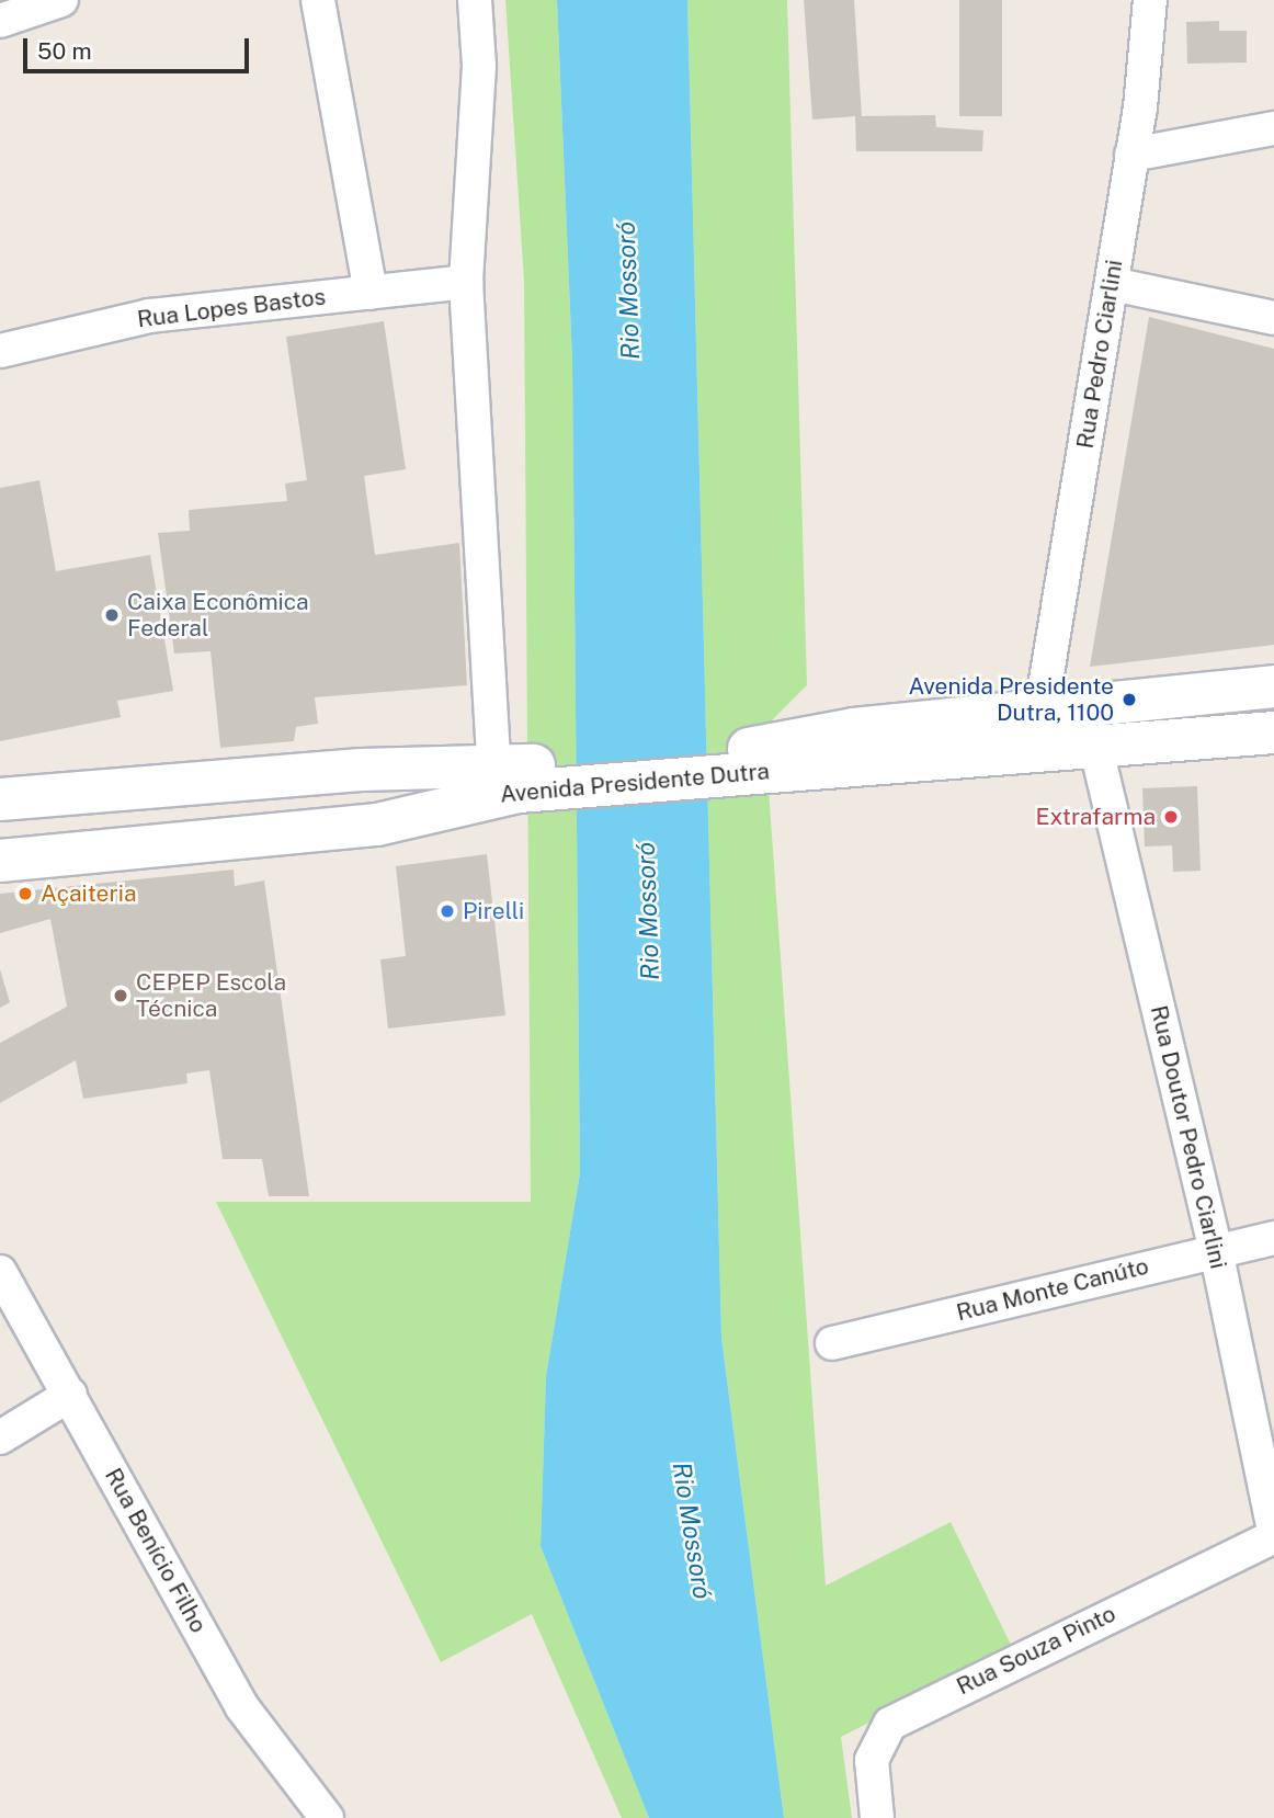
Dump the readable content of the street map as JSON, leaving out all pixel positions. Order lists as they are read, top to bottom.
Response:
{
  "streets": {
    "main road": ["Avenida Presidente Dutra"],
    "street": [
      "Rua Lopes Bastos",
      "Rua Pedro Ciarlini",
      "Rua Doutor Pedro Ciarlini",
      "Rua Monte Canúto",
      "Rua Benício Filho",
      "Rua Souza Pinto"
    ]
  },
  "crossings": [
    ["Rua Pedro Ciarlini", "Avenida Presidente Dutra"],
    ["Avenida Presidente Dutra", "Rua Doutor Pedro Ciarlini"],
    ["Rua Doutor Pedro Ciarlini", "Rua Monte Canúto"],
    ["Rua Doutor Pedro Ciarlini", "Rua Souza Pinto"]
  ],
  "water": ["Rio Mossoró"],
  "places": [
    "Caixa Econômica Federal",
    "Avenida Presidente Dutra, 1100",
    "Extrafarma",
    "Açaiteria",
    "Pirelli",
    "CEPEP Escola Técnica"
  ],
  "scale_bar": "50 m"
}
